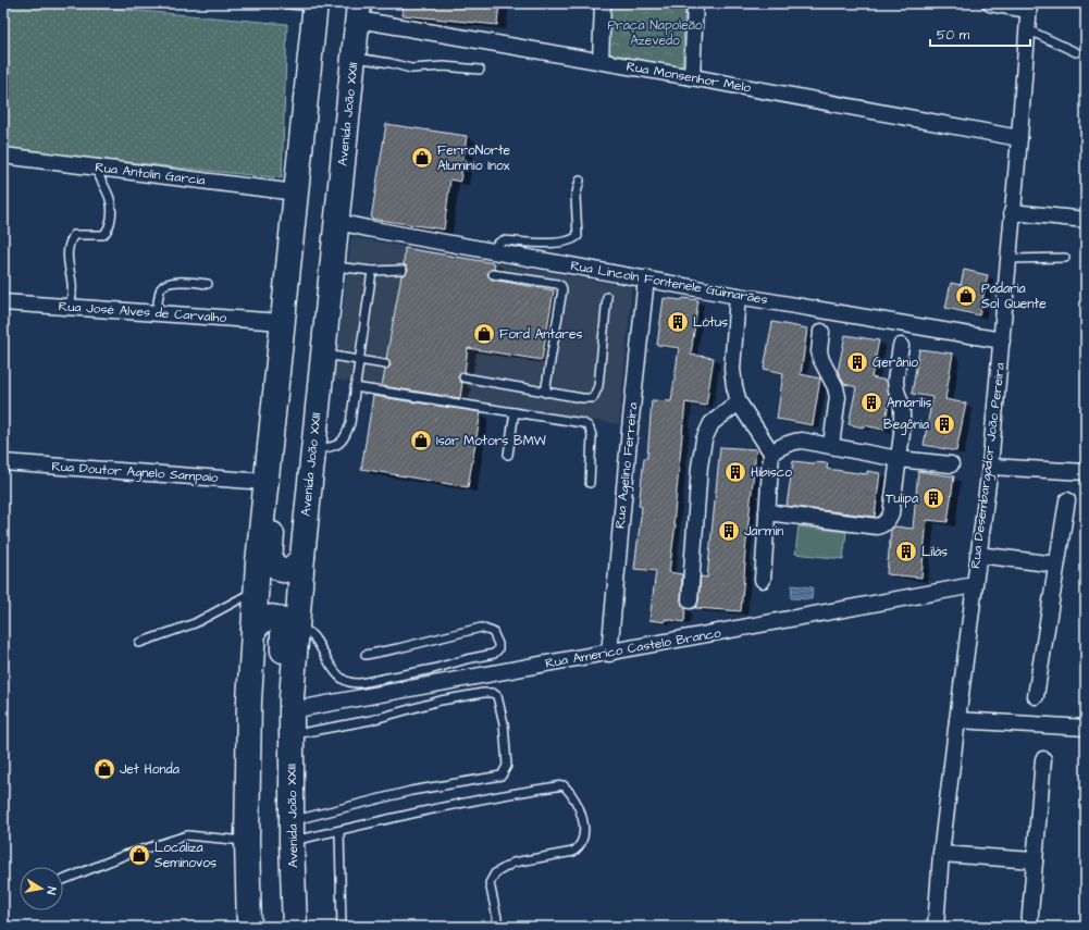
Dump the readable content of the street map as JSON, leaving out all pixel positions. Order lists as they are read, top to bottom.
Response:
{
  "streets": {
    "main road": ["Avenida João XXIII"],
    "street": [
      "Rua Monsenhor Melo",
      "Rua Antolin Garcia",
      "Rua Lincoln Fontenele Guimarães",
      "Rua José Alves de Carvalho",
      "Rua Agelino Ferreira",
      "Rua Desembargador João Pereira",
      "Rua Doutor Agnelo Sampaio",
      "Rua Americo Castelo Branco"
    ]
  },
  "crossings": [
    ["Rua Monsenhor Melo", "Avenida João XXIII"],
    ["Rua Monsenhor Melo", "Rua Desembargador João Pereira"],
    ["Avenida João XXIII", "Rua Lincoln Fontenele Guimarães"],
    ["Avenida João XXIII", "Rua Americo Castelo Branco"],
    ["Rua Lincoln Fontenele Guimarães", "Rua Agelino Ferreira"],
    ["Rua Lincoln Fontenele Guimarães", "Rua Desembargador João Pereira"],
    ["Rua Agelino Ferreira", "Rua Americo Castelo Branco"],
    ["Rua Desembargador João Pereira", "Rua Americo Castelo Branco"]
  ],
  "parks": ["Praça Napoleão Azevedo"],
  "places": {
    "shop": [
      "FerroNorte Alumínio Inox",
      "Padaria Sol Quente",
      "Ford Antares",
      "Isar Motors BMW",
      "Jet Honda",
      "Localiza Seminovos"
    ],
    "building": [
      "Lótus",
      "Gerânio",
      "Amarilis",
      "Begônia",
      "Hibisco",
      "Tulipa",
      "Jarmin",
      "Lilás"
    ]
  },
  "scale_bar": "50 m",
  "north": "right"
}
